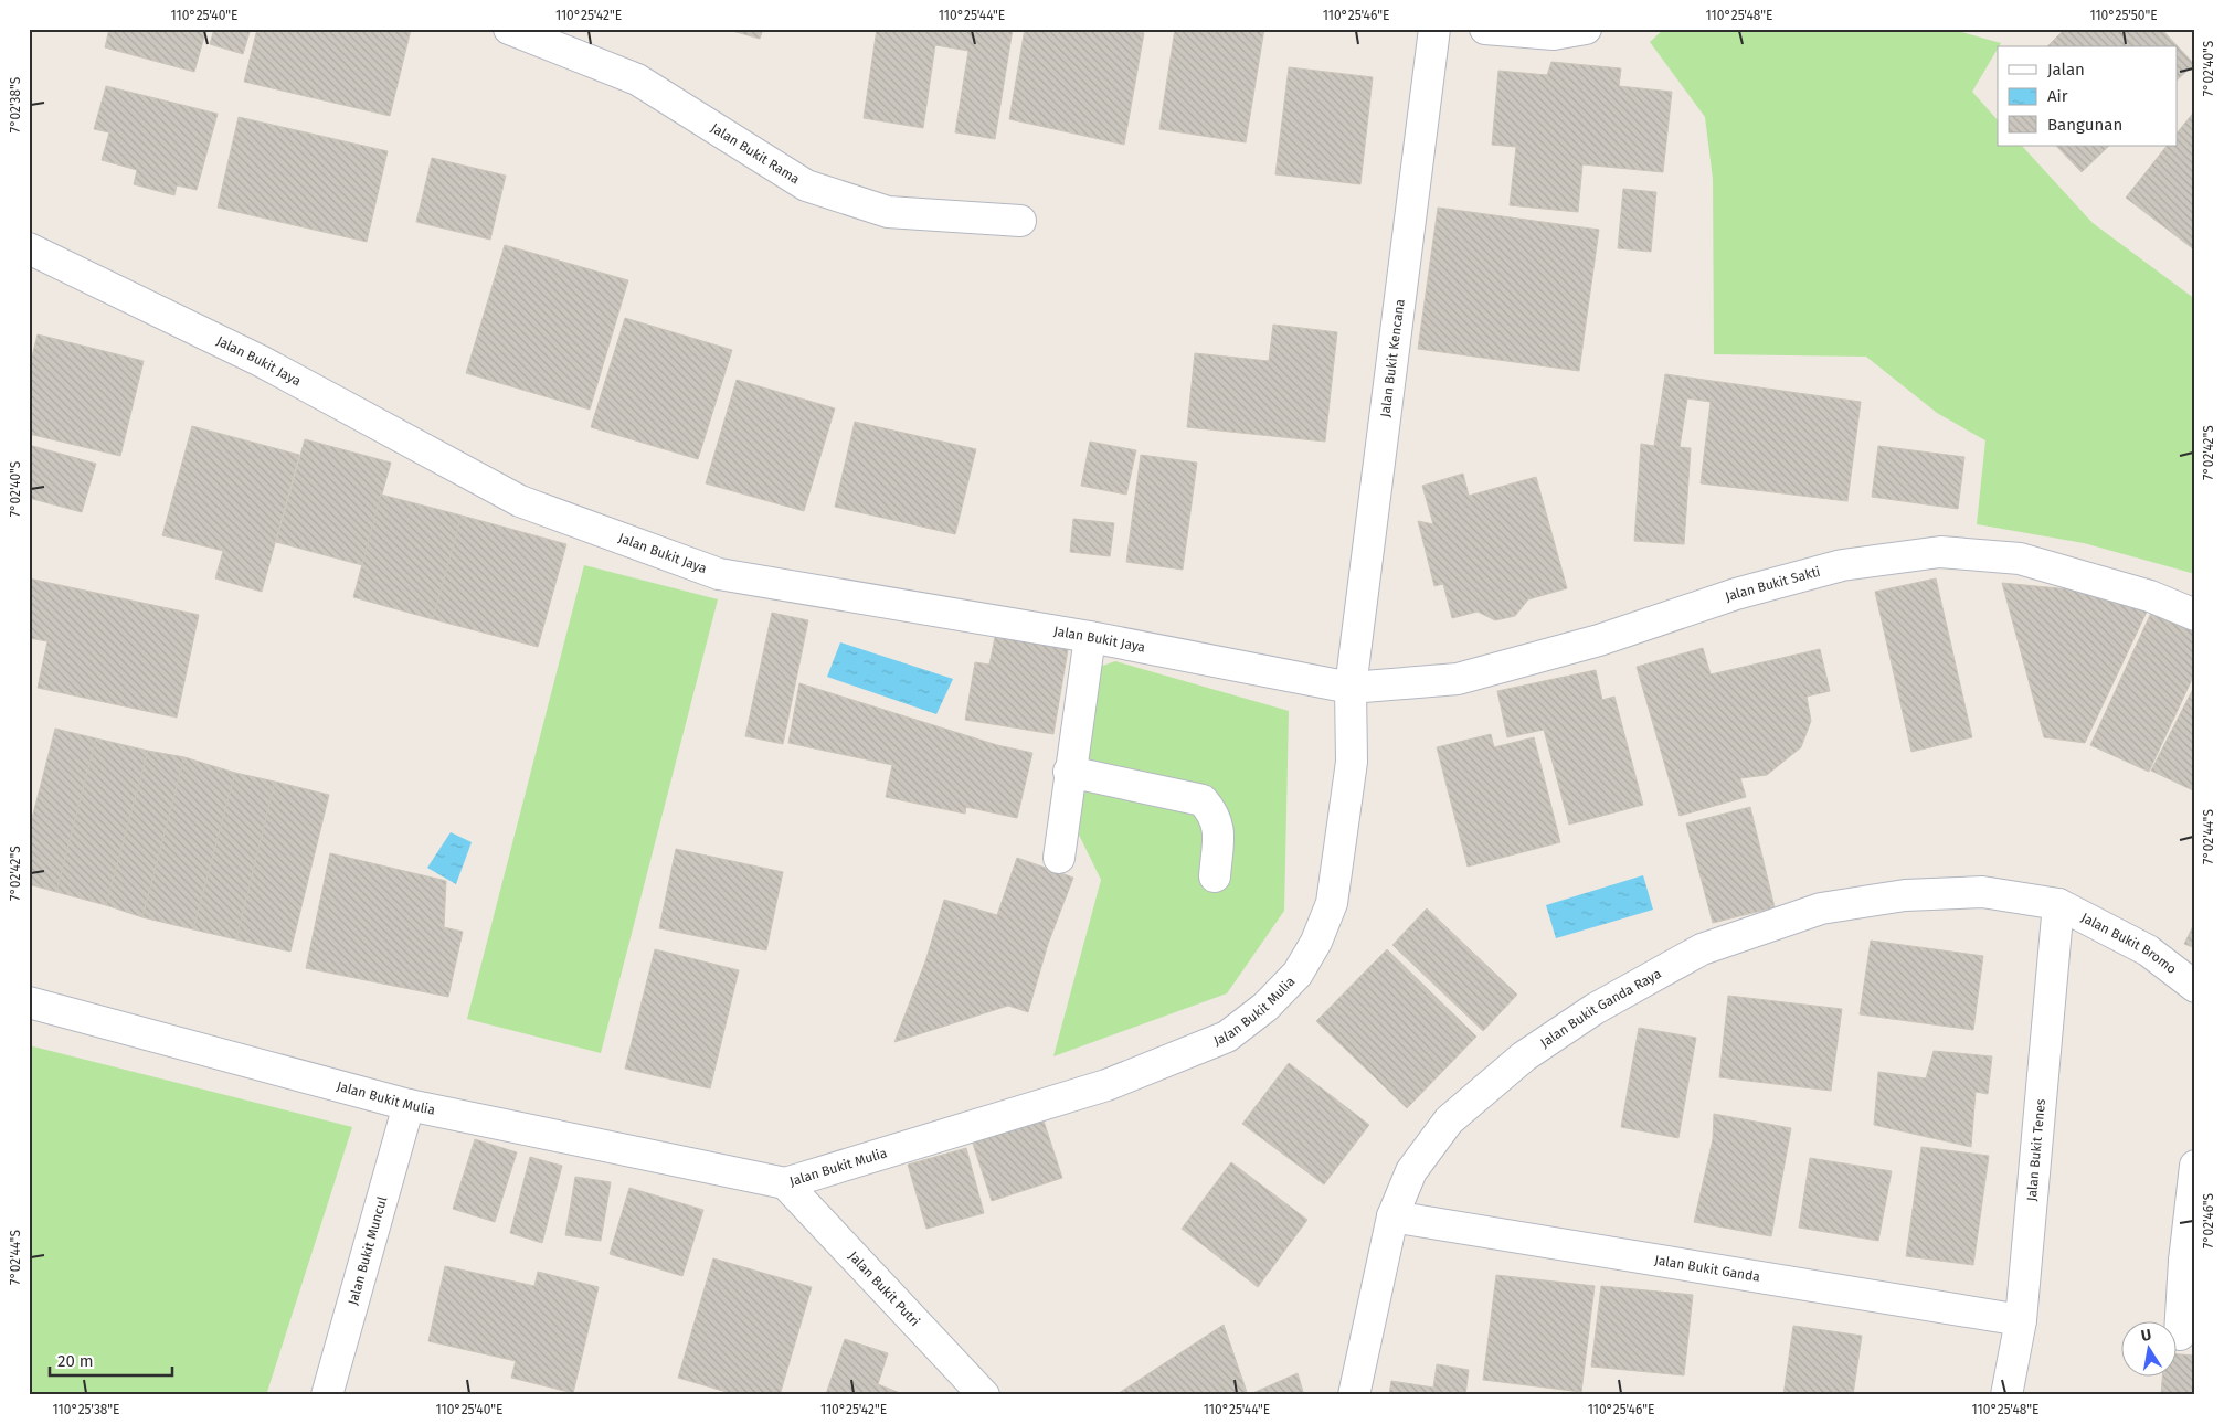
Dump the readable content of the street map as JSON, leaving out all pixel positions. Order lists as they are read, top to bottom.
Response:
{
  "streets": {
    "street": [
      "Jalan Bukit Rama",
      "Jalan Bukit Kencana",
      "Jalan Bukit Jaya",
      "Jalan Bukit Sakti",
      "Jalan Bukit Bromo",
      "Jalan Bukit Mulia",
      "Jalan Bukit Ganda Raya",
      "Jalan Bukit Tenes",
      "Jalan Bukit Muncul",
      "Jalan Bukit Ganda",
      "Jalan Bukit Putri"
    ]
  },
  "crossings": [
    ["Jalan Bukit Kencana", "Jalan Bukit Jaya"],
    ["Jalan Bukit Kencana", "Jalan Bukit Sakti"],
    ["Jalan Bukit Kencana", "Jalan Bukit Mulia"],
    ["Jalan Bukit Jaya", "Jalan Bukit Sakti"],
    ["Jalan Bukit Jaya", "Jalan Bukit Mulia"],
    ["Jalan Bukit Sakti", "Jalan Bukit Mulia"],
    ["Jalan Bukit Bromo", "Jalan Bukit Ganda Raya"],
    ["Jalan Bukit Bromo", "Jalan Bukit Tenes"],
    ["Jalan Bukit Mulia", "Jalan Bukit Muncul"],
    ["Jalan Bukit Mulia", "Jalan Bukit Putri"],
    ["Jalan Bukit Ganda Raya", "Jalan Bukit Tenes"],
    ["Jalan Bukit Ganda Raya", "Jalan Bukit Ganda"],
    ["Jalan Bukit Tenes", "Jalan Bukit Ganda"]
  ],
  "legend": ["Jalan", "Air", "Bangunan"],
  "scale_bar": "20 m",
  "north": "top",
  "coordinates": [
    "110°25'40\"E",
    "110°25'42\"E",
    "110°25'44\"E",
    "110°25'46\"E",
    "110°25'48\"E",
    "110°25'50\"E",
    "7°02'40\"S",
    "7°02'38\"S",
    "7°02'42\"S",
    "7°02'44\"S",
    "7°02'46\"S",
    "110°25'38\"E"
  ]
}
